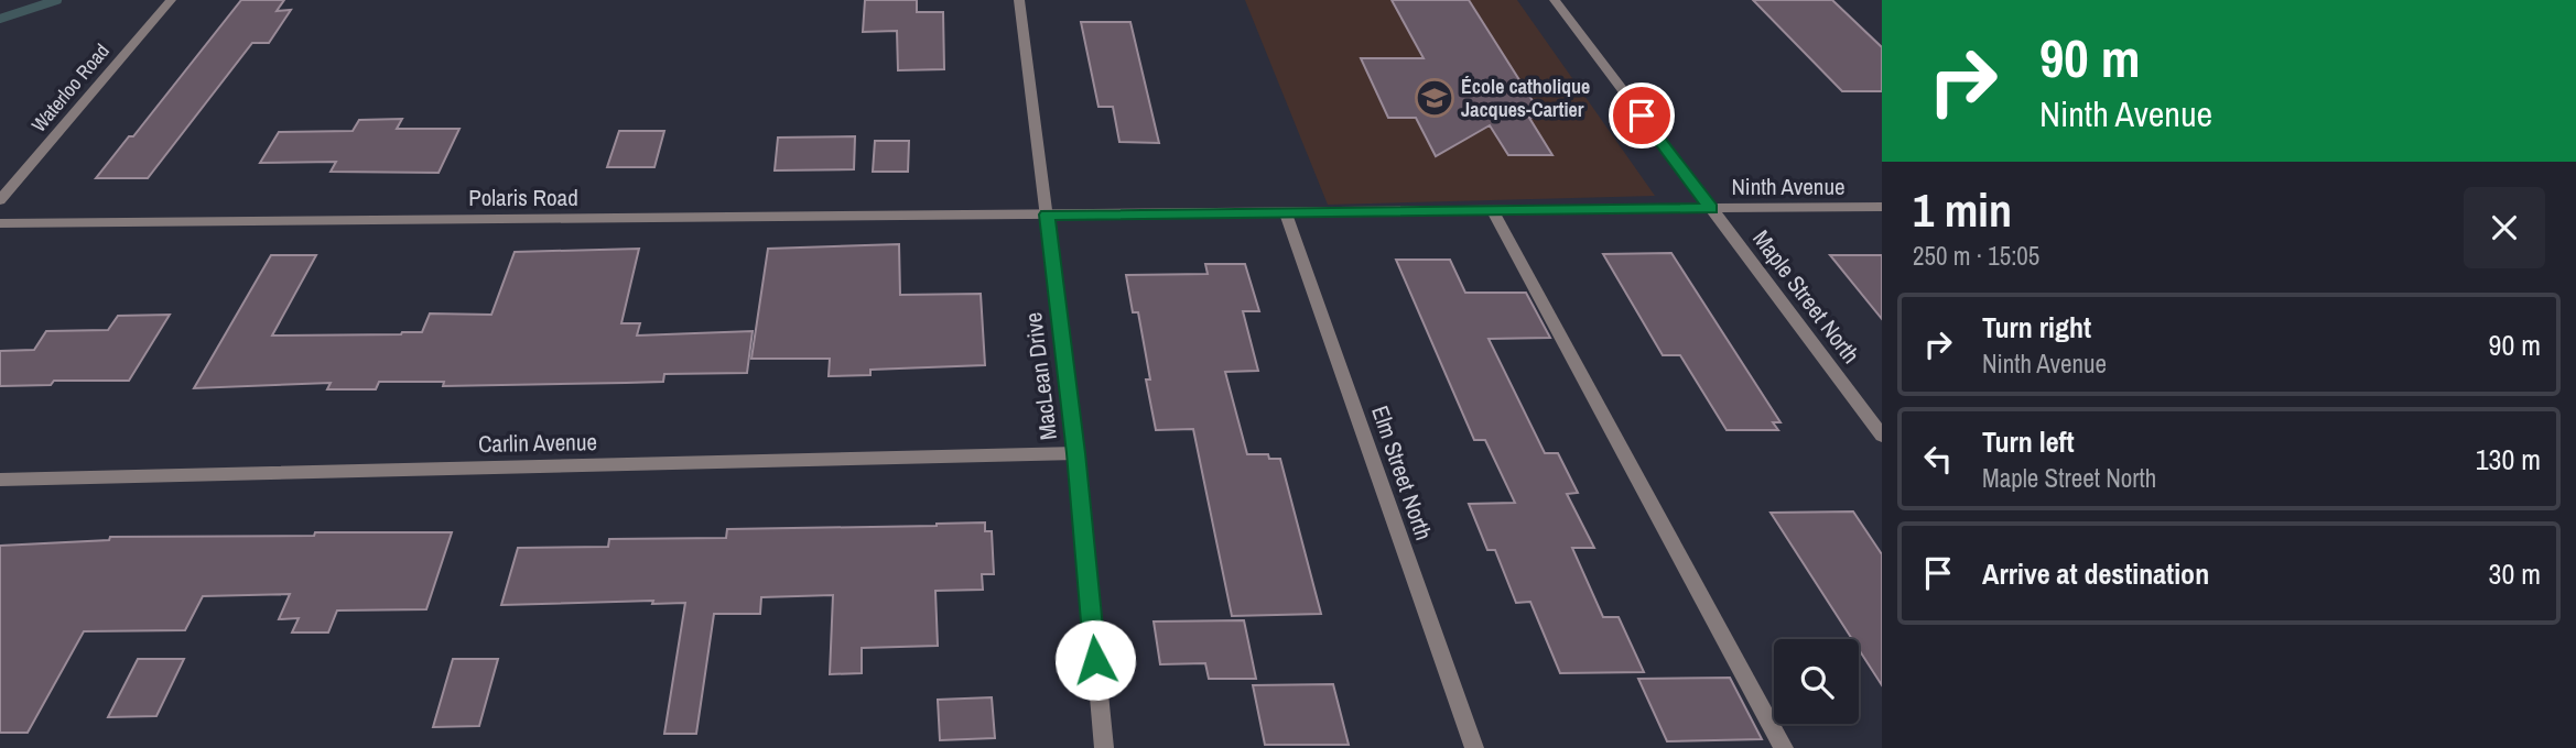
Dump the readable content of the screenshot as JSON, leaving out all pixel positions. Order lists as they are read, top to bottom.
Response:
{
  "streets": {
    "street": [
      "Waterloo Road",
      "Ninth Avenue",
      "Polaris Road",
      "Maple Street North",
      "MacLean Drive",
      "Carlin Avenue",
      "Elm Street North"
    ]
  },
  "crossings": [
    ["Ninth Avenue", "Polaris Road"],
    ["Ninth Avenue", "Maple Street North"],
    ["Ninth Avenue", "MacLean Drive"],
    ["Ninth Avenue", "Elm Street North"],
    ["Polaris Road", "MacLean Drive"],
    ["MacLean Drive", "Carlin Avenue"]
  ],
  "places": {
    "school or university": ["École catholique Jacques-Cartier"]
  },
  "page": {
    "turn": ["90 m", "Ninth Avenue"],
    "heading": ["1 min", "250 m · 15:05"],
    "list": [
      {
        "name": "Turn right",
        "note": "Ninth Avenue",
        "value": "90 m"
      },
      {
        "name": "Turn left",
        "note": "Maple Street North",
        "value": "130 m"
      },
      {
        "name": "Arrive at destination",
        "value": "30 m"
      }
    ]
  }
}
